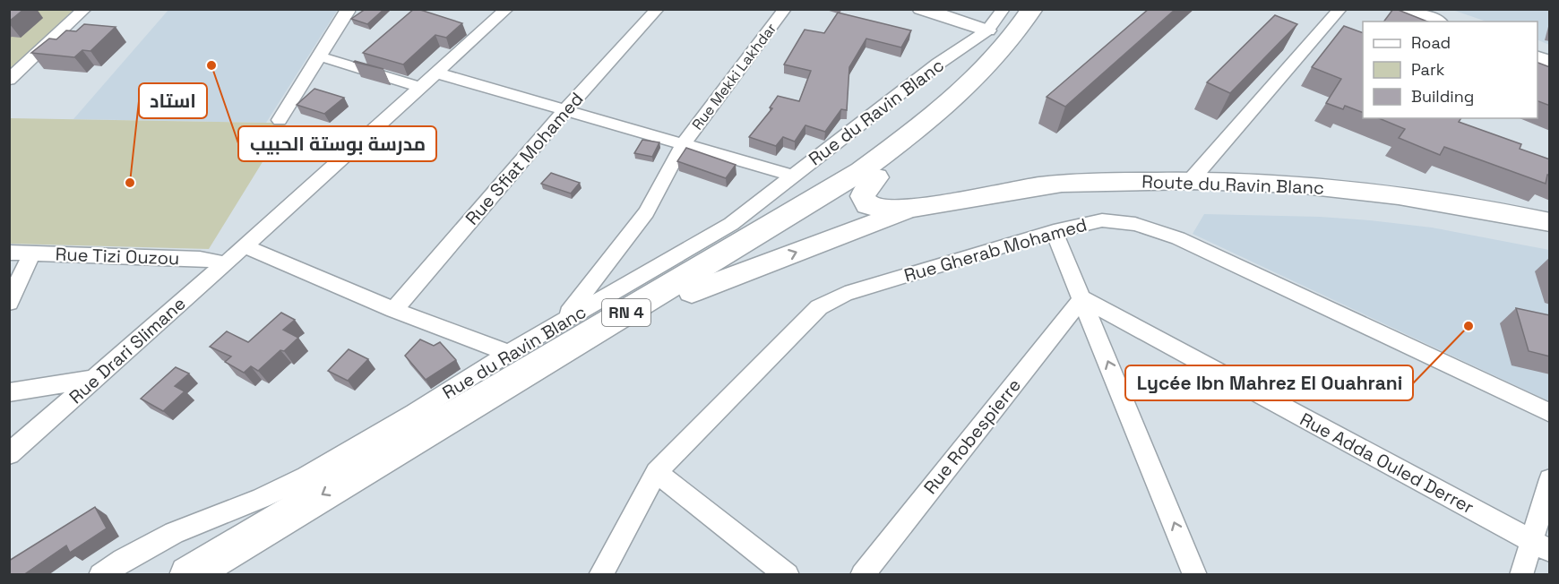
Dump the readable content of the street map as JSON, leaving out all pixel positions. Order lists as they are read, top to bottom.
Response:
{
  "streets": {
    "main road": ["Route du Ravin Blanc", "RN 4"],
    "street": [
      "Rue Mekki Lakhdar",
      "Rue du Ravin Blanc",
      "Rue Sfiat Mohamed",
      "Rue Gherab Mohamed",
      "Rue Tizi Ouzou",
      "Rue Drari Slimane",
      "Rue Robespierre",
      "Rue Adda Ouled Derrer"
    ]
  },
  "crossings": [
    ["Rue Mekki Lakhdar", "Rue du Ravin Blanc"],
    ["Rue Tizi Ouzou", "Rue Drari Slimane"],
    ["Rue Robespierre", "Rue Adda Ouled Derrer"]
  ],
  "places": ["مدرسة بوستة الحبيب", "استاد", "Lycée Ibn Mahrez El Ouahrani"],
  "legend": ["Road", "Park", "Building"]
}
